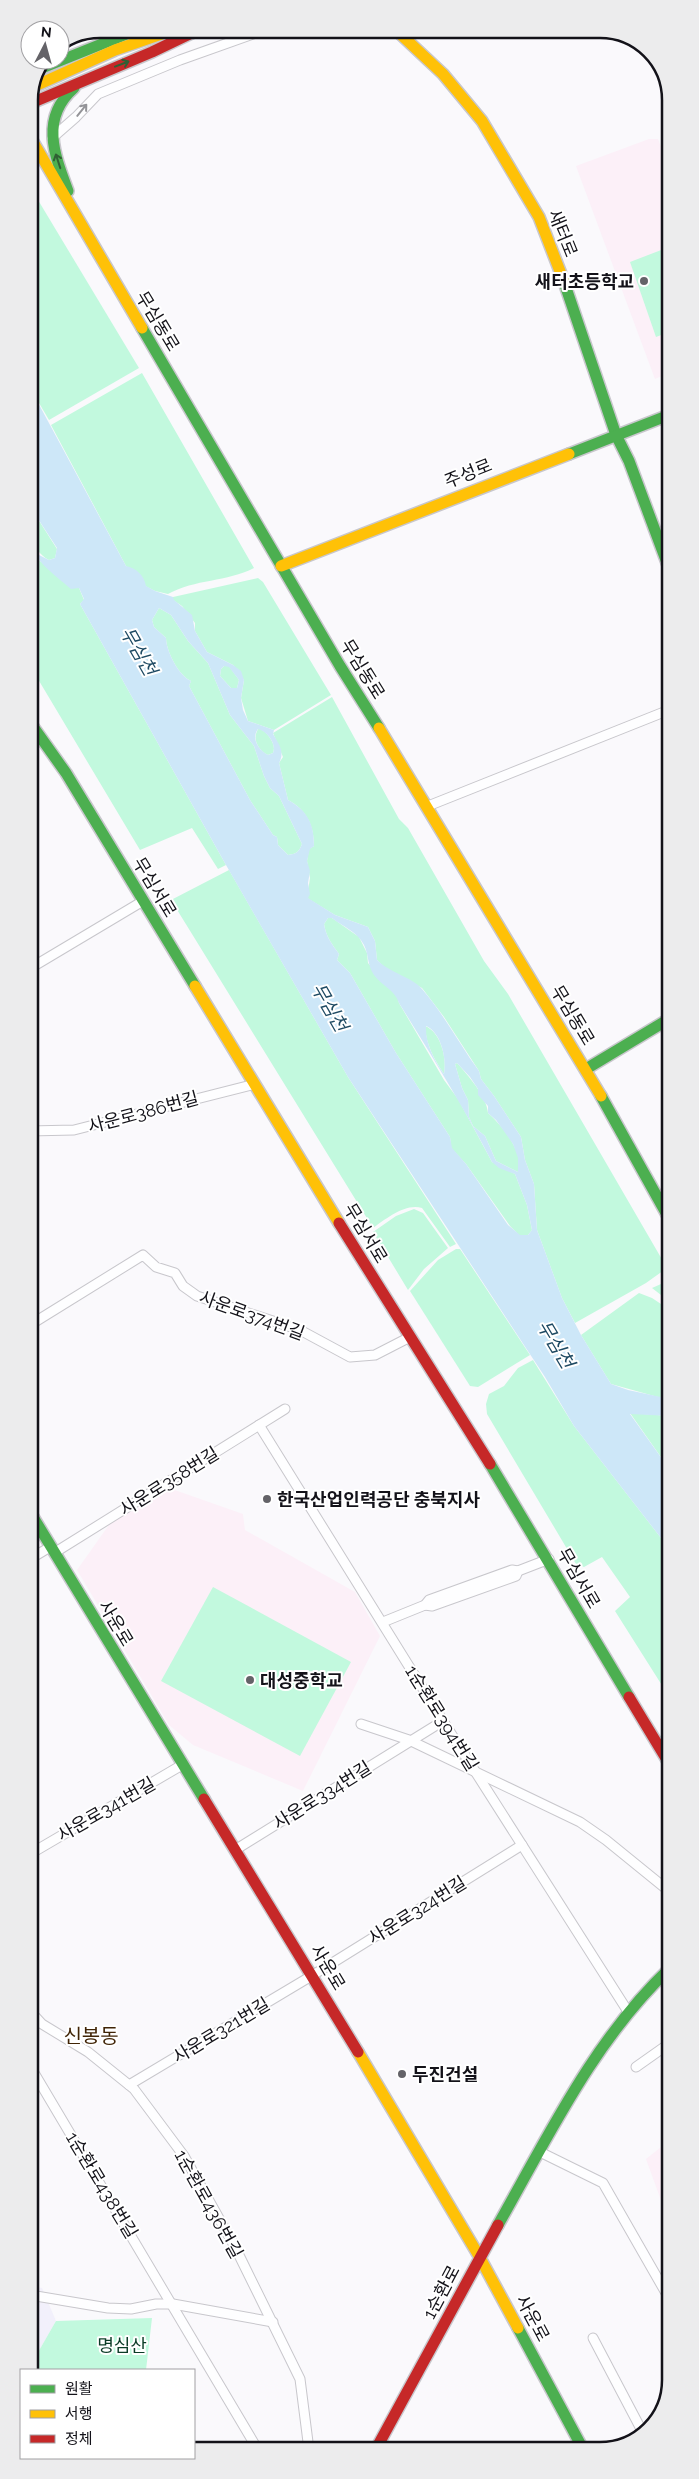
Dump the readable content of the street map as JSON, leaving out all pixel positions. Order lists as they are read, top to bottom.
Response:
{
  "streets": {
    "street": [
      "새터로",
      "무심동로",
      "주성로",
      "무심서로",
      "사운로386번길",
      "사운로374번길",
      "사운로358번길",
      "사운로",
      "1순환로394번길",
      "사운로334번길",
      "사운로341번길",
      "사운로324번길",
      "사운로321번길",
      "1순환로438번길",
      "1순환로436번길",
      "1순환로"
    ]
  },
  "crossings": [
    ["새터로", "주성로"],
    ["무심동로", "주성로"],
    ["무심서로", "사운로386번길"],
    ["무심서로", "사운로374번길"],
    ["사운로358번길", "사운로"],
    ["사운로358번길", "1순환로394번길"],
    ["사운로", "사운로334번길"],
    ["사운로", "사운로341번길"],
    ["사운로", "사운로324번길"],
    ["사운로", "사운로321번길"],
    ["사운로", "1순환로"],
    ["1순환로394번길", "사운로334번길"],
    ["1순환로394번길", "사운로324번길"],
    ["1순환로394번길", "1순환로"],
    ["사운로324번길", "사운로321번길"],
    ["사운로321번길", "1순환로436번길"]
  ],
  "districts": ["신봉동"],
  "water": ["무심천"],
  "parks": ["명심산"],
  "places": [
    "새터초등학교",
    "한국산업인력공단 충북지사",
    "대성중학교",
    "두진건설"
  ],
  "legend": ["원활", "서행", "정체"],
  "north": "top"
}
